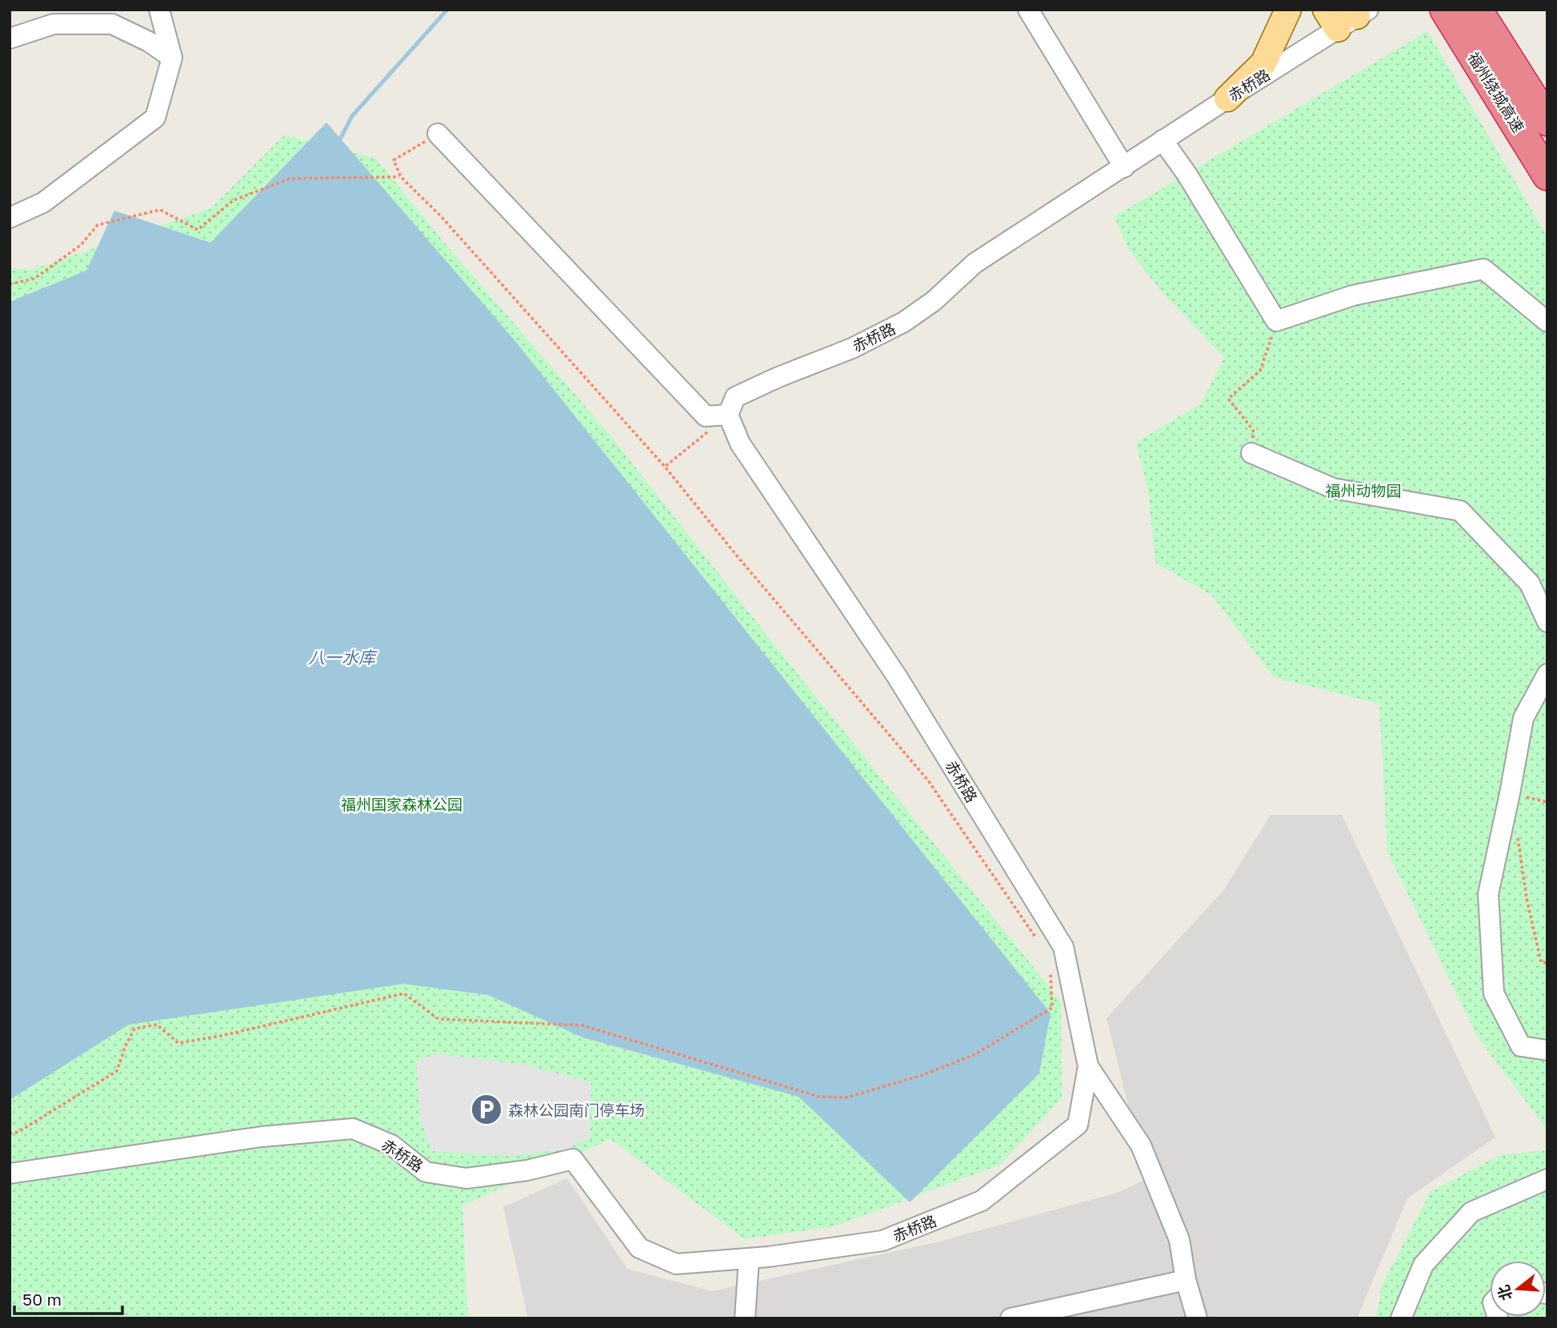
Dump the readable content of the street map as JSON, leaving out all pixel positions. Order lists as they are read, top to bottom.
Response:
{
  "streets": {
    "highway": ["福州绕城高速"],
    "street": ["赤桥路"]
  },
  "water": ["八一水库"],
  "parks": ["福州动物园", "福州国家森林公园"],
  "places": {
    "parking": ["森林公园南门停车场"]
  },
  "scale_bar": "50 m",
  "north": "left"
}
